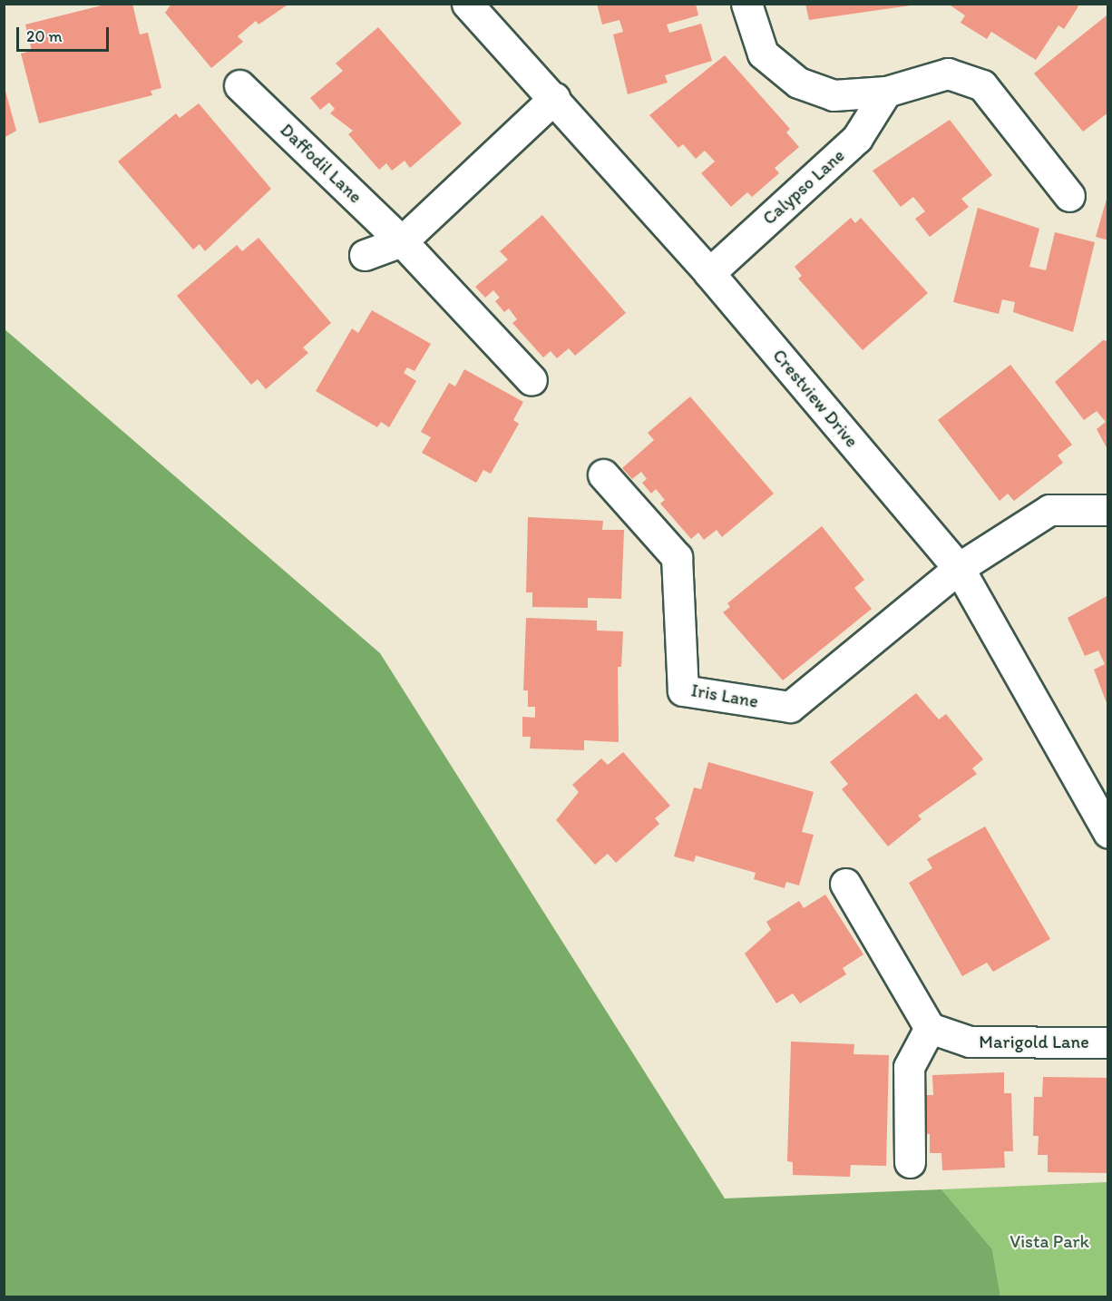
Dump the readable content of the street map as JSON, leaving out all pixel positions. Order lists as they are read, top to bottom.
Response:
{
  "streets": {
    "street": [
      "Daffodil Lane",
      "Calypso Lane",
      "Crestview Drive",
      "Iris Lane",
      "Marigold Lane"
    ]
  },
  "crossings": [
    ["Calypso Lane", "Crestview Drive"],
    ["Crestview Drive", "Iris Lane"]
  ],
  "parks": ["Vista Park"],
  "scale_bar": "20 m"
}
